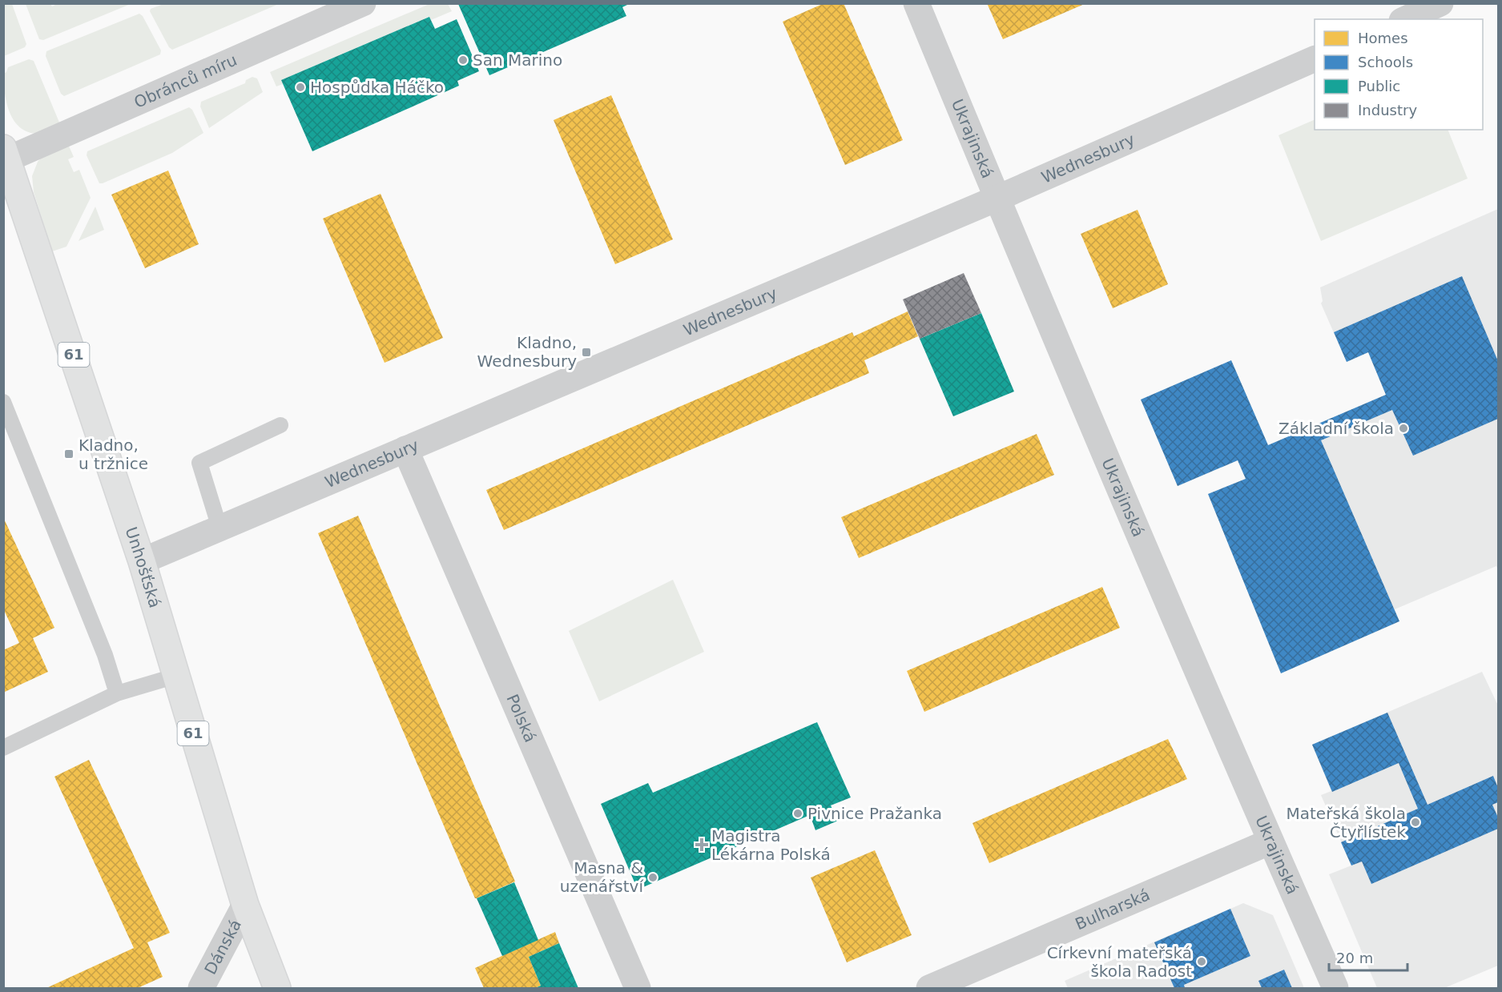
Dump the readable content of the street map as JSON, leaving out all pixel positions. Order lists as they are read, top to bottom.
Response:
{
  "streets": {
    "main road": ["61", "Unhošťská"],
    "street": [
      "Obránců míru",
      "Ukrajinská",
      "Wednesbury",
      "Polská",
      "Bulharská",
      "Dánská"
    ]
  },
  "crossings": [
    ["Obránců míru", "Unhošťská"],
    ["Ukrajinská", "Wednesbury"],
    ["Ukrajinská", "Bulharská"],
    ["Wednesbury", "Unhošťská"],
    ["Wednesbury", "Polská"],
    ["Unhošťská", "Dánská"]
  ],
  "places": {
    "other": [
      "San Marino",
      "Hospůdka Háčko",
      "Základní škola",
      "Pivnice Pražanka",
      "Mateřská škola Čtyřlístek",
      "Masna & uzenářství",
      "Církevní mateřská škola Radost"
    ],
    "transit": ["Kladno, Wednesbury", "Kladno, u tržnice"],
    "health": ["Magistra Lékárna Polská"]
  },
  "legend": [
    "Homes",
    "Schools",
    "Public",
    "Industry"
  ],
  "scale_bar": "20 m"
}
